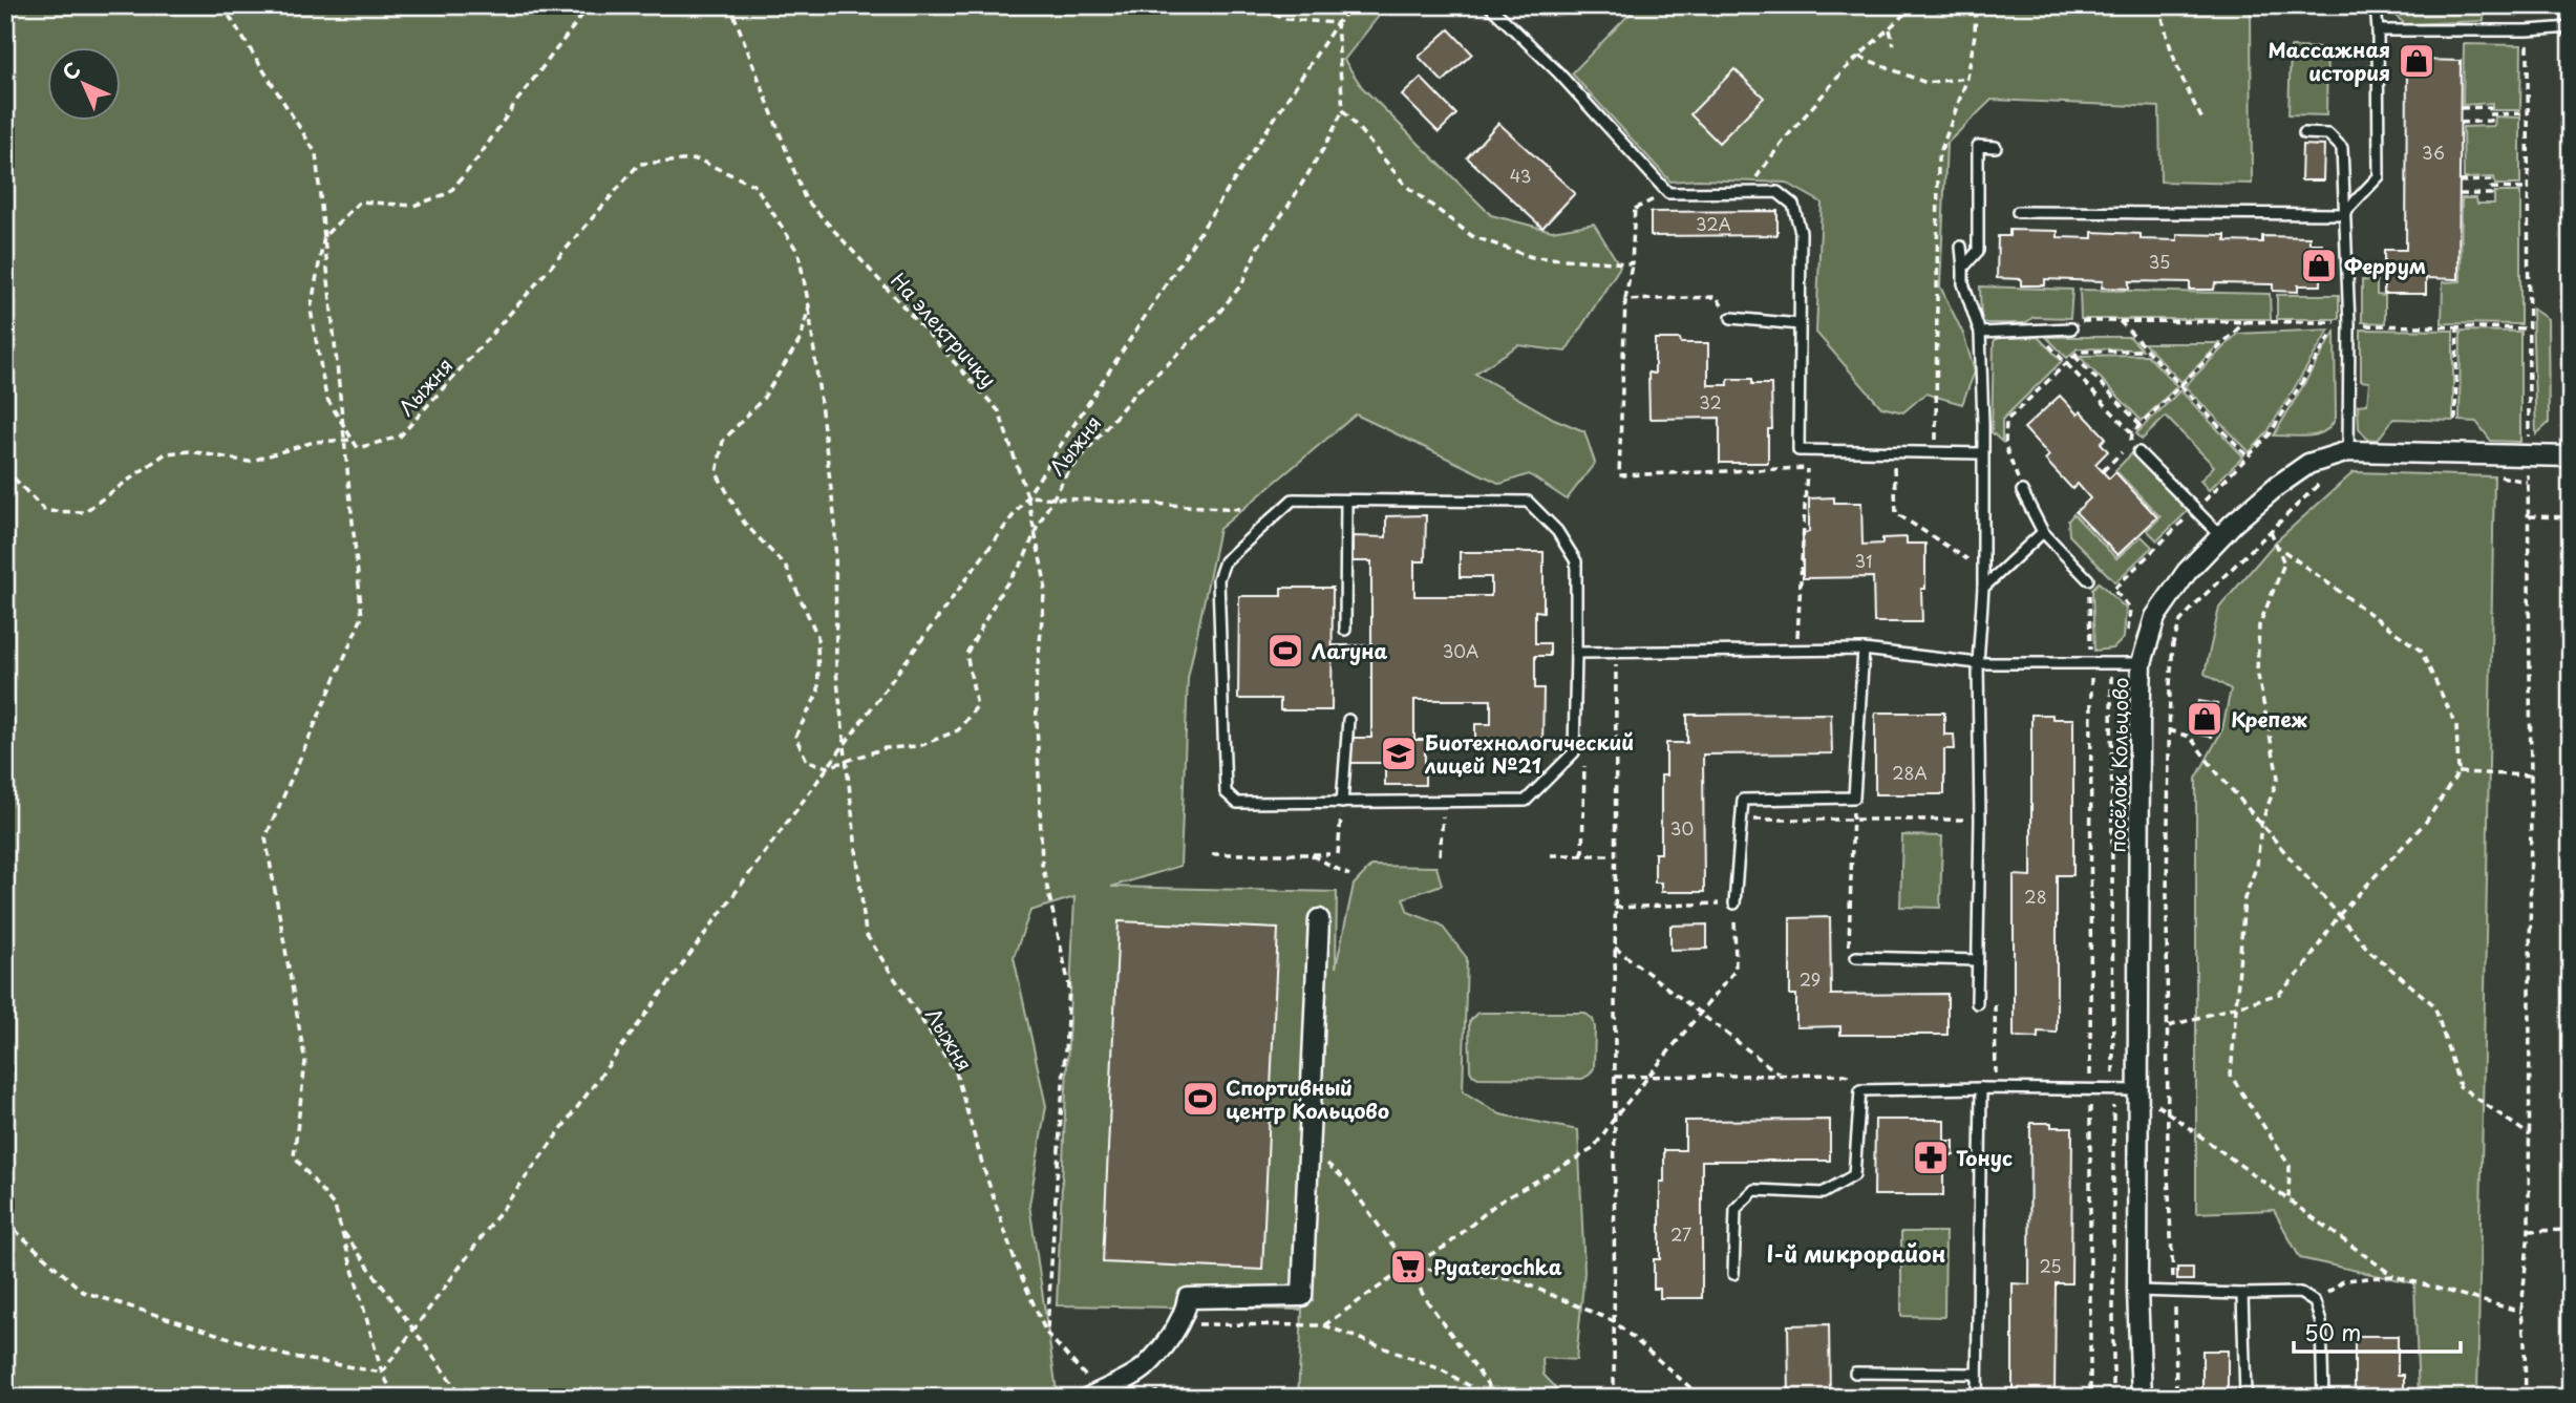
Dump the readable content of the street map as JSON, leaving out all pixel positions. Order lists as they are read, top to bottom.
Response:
{
  "streets": {
    "street": ["посёлок Кольцово"],
    "path": ["На электричку", "Лыжня"]
  },
  "crossings": [
    ["На электричку", "Лыжня"]
  ],
  "districts": ["I-й микрорайон"],
  "places": {
    "shop": ["Массажная история", "Феррум", "Крепеж"],
    "sports": ["Лагуна", "Спортивный центр Кольцово"],
    "school or university": ["Биотехнологический лицей №21"],
    "pharmacy": ["Тонус"],
    "supermarket": ["Pyaterochka"]
  },
  "house_numbers": [
    "36",
    "43",
    "32А",
    "35",
    "32",
    "31",
    "30А",
    "28А",
    "30",
    "28",
    "29",
    "27",
    "25"
  ],
  "scale_bar": "50 m",
  "north": "top left"
}
